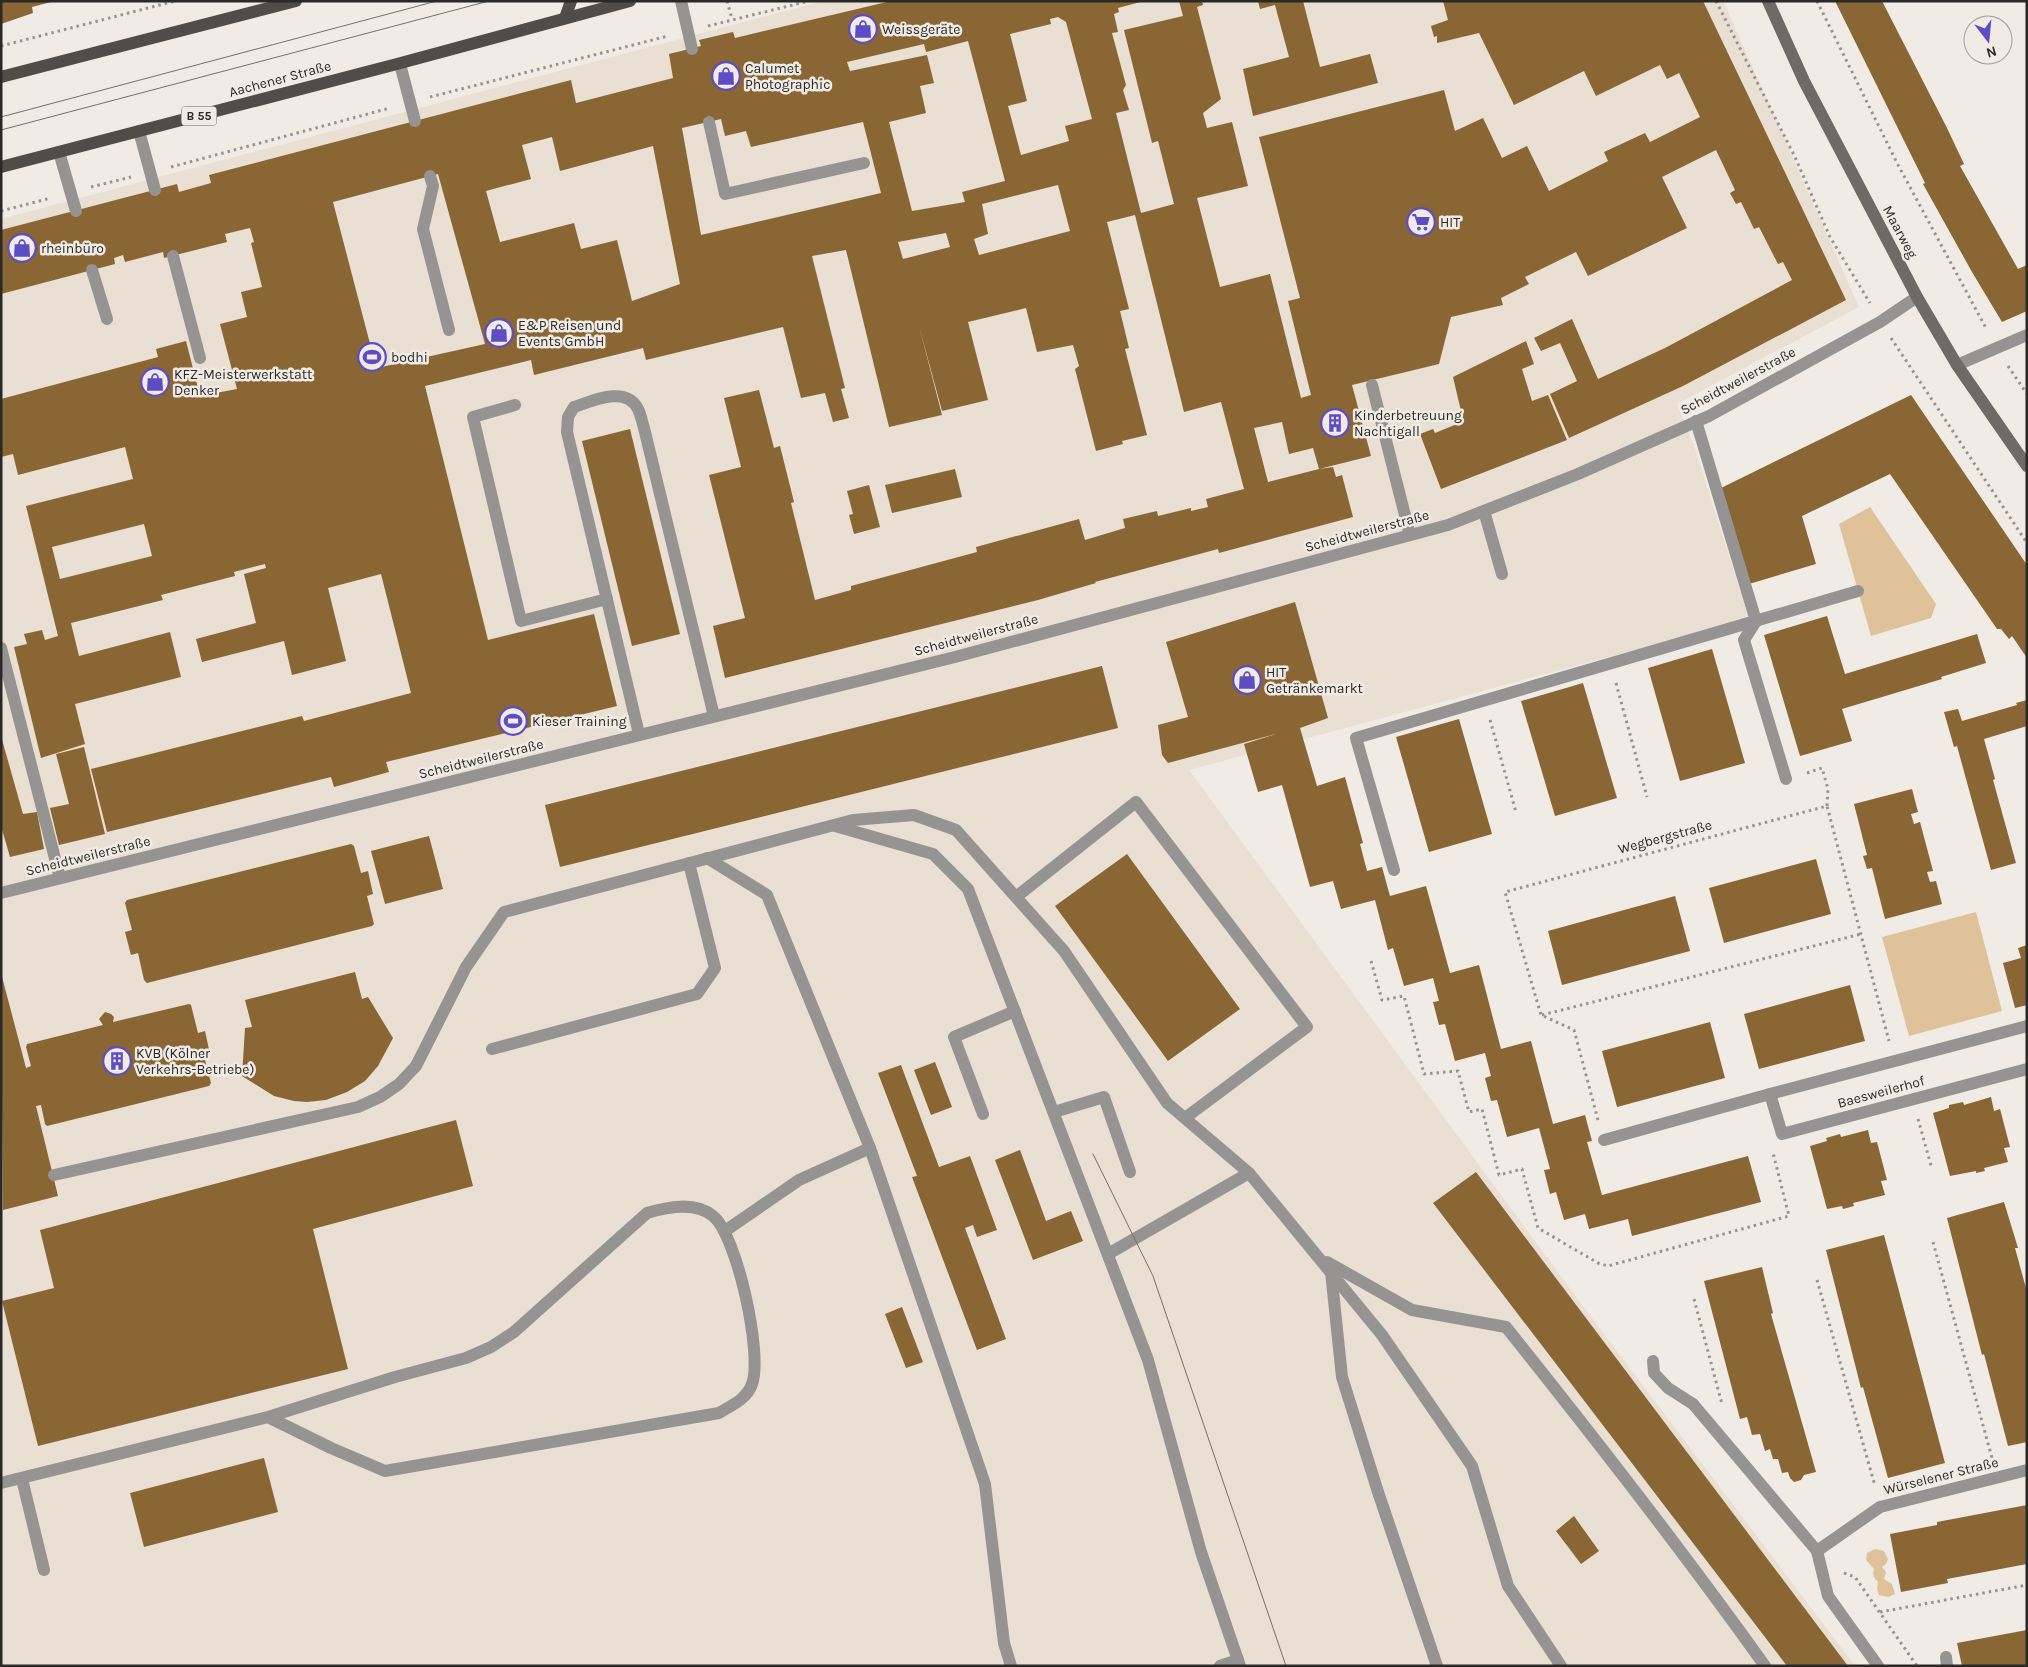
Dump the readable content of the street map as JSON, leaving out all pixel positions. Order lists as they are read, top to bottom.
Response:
{
  "streets": {
    "main road": ["Aachener Straße", "B 55", "Maarweg"],
    "street": ["Scheidtweilerstraße", "Baesweilerhof", "Würselener Straße"],
    "path": ["Wegbergstraße"]
  },
  "crossings": [
    ["Maarweg", "Scheidtweilerstraße"]
  ],
  "places": {
    "shop": [
      "Weissgeräte",
      "Calumet Photographic",
      "rheinbüro",
      "E&P Reisen und Events GmbH",
      "KFZ-Meisterwerkstatt Denker",
      "HIT Getränkemarkt"
    ],
    "supermarket": ["HIT"],
    "sports": ["bodhi", "Kieser Training"],
    "building": ["Kinderbetreuung Nachtigall", "KVB (Kölner Verkehrs-Betriebe)"]
  },
  "north": "bottom"
}
